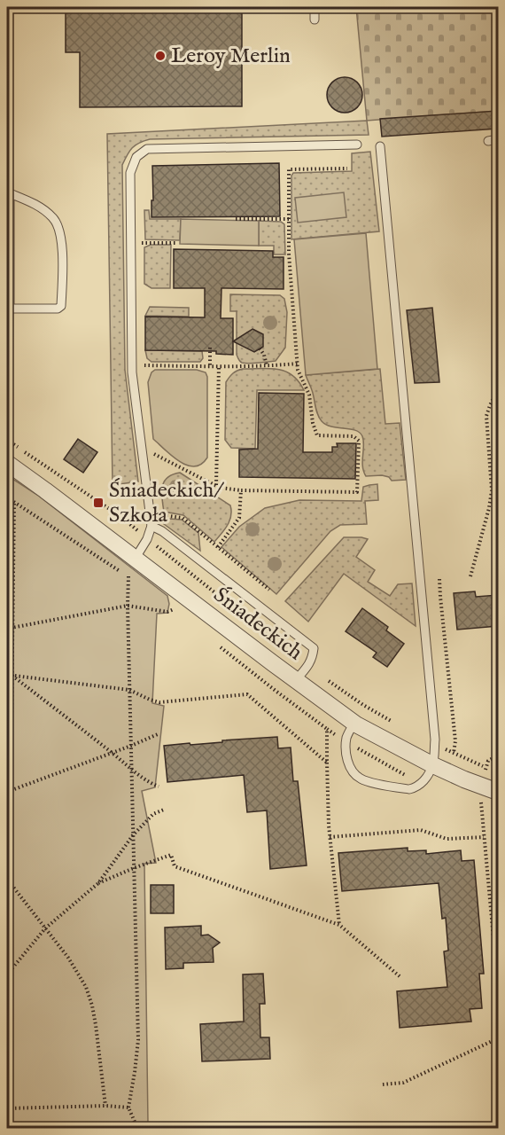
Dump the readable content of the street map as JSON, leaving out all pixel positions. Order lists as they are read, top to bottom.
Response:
{
  "streets": {
    "street": ["Śniadeckich"]
  },
  "places": {
    "other": ["Leroy Merlin"],
    "transit": ["Śniadeckich/ Szkoła"]
  }
}
